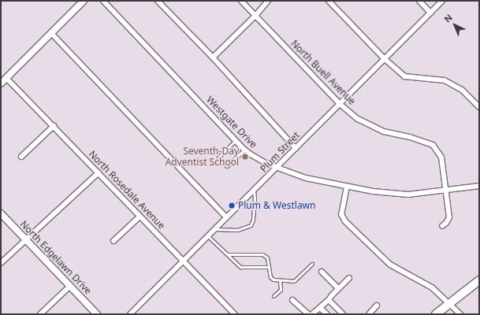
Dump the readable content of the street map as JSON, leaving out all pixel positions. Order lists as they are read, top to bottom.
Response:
{
  "streets": {
    "street": [
      "North Buell Avenue",
      "Westgate Drive",
      "Plum Street",
      "North Rosedale Avenue",
      "North Edgelawn Drive"
    ]
  },
  "crossings": [
    ["North Buell Avenue", "Westgate Drive"],
    ["North Buell Avenue", "Plum Street"],
    ["Westgate Drive", "Plum Street"],
    ["Plum Street", "North Rosedale Avenue"]
  ],
  "places": ["Seventh-Day Adventist School", "Plum & Westlawn"],
  "north": "top left"
}
